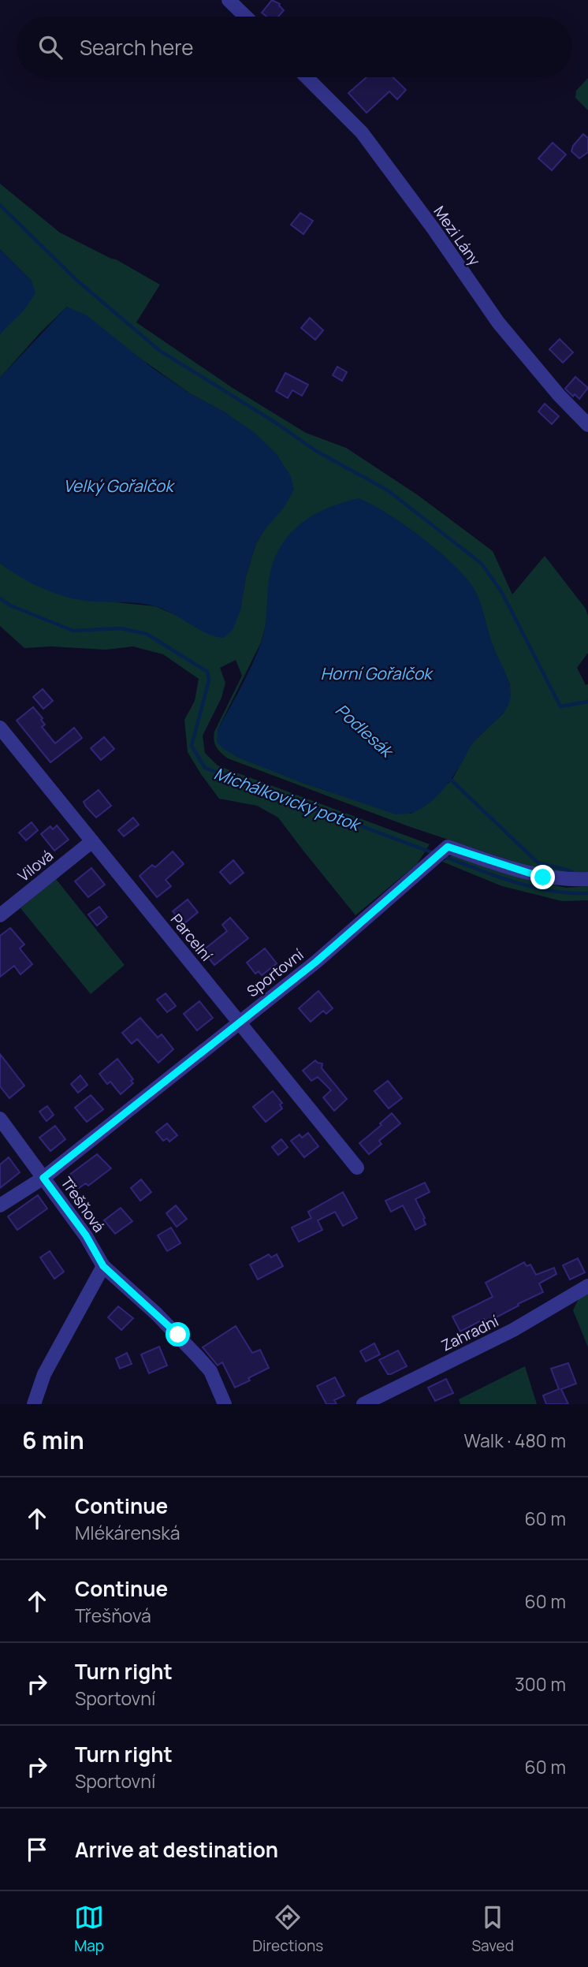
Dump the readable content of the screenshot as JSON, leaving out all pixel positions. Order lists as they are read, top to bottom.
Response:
{
  "streets": {
    "street": [
      "Mezi Lány",
      "Vilová",
      "Parcelní",
      "Sportovní",
      "Třešňová",
      "Zahradní"
    ]
  },
  "crossings": [
    ["Vilová", "Parcelní"],
    ["Parcelní", "Sportovní"],
    ["Sportovní", "Třešňová"]
  ],
  "water": [
    "Velký Gořalčok",
    "Horní Gořalčok",
    "Podlesák",
    "Michálkovický potok"
  ],
  "page": {
    "search": "Search here",
    "heading": ["6 min", "Walk · 480 m"],
    "list": [
      ["Continue", "Mlékárenská", "60 m"],
      ["Continue", "Třešňová", "60 m"],
      ["Turn right", "Sportovní", "300 m"],
      ["Turn right", "Sportovní", "60 m"],
      "Arrive at destination"
    ],
    "nav": ["Map", "Directions", "Saved"]
  }
}
